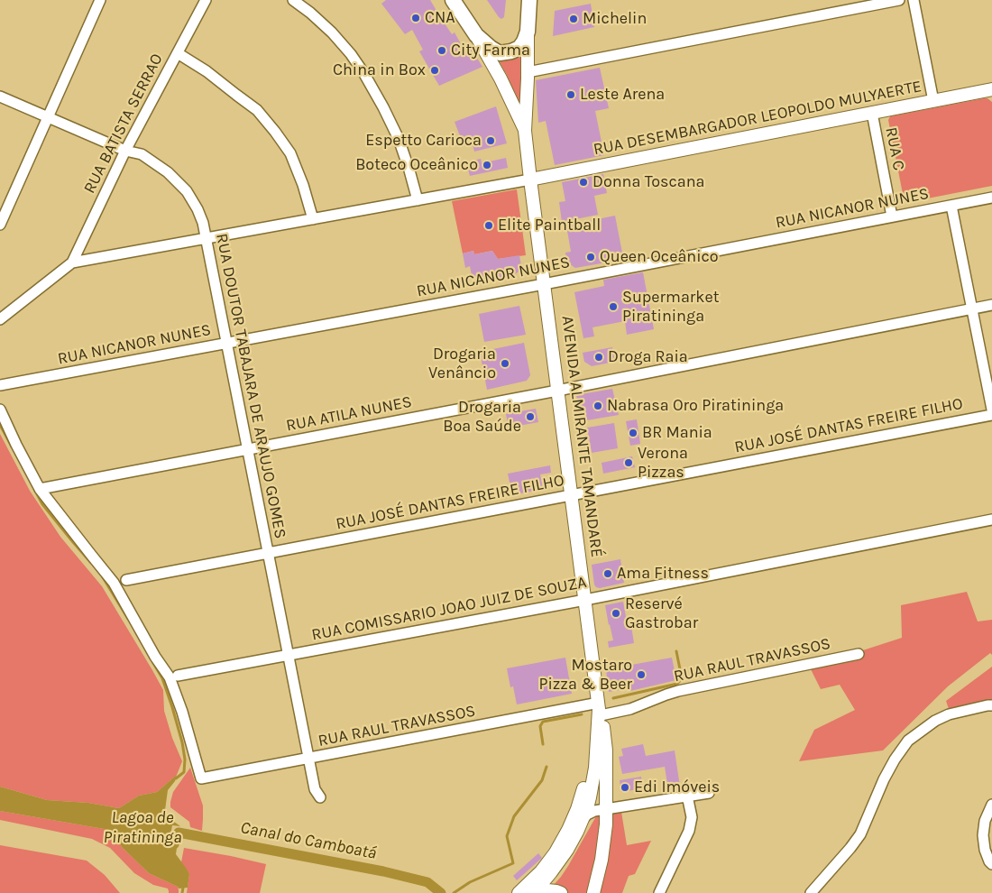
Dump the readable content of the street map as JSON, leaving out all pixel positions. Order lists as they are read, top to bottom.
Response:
{
  "streets": {
    "main road": ["AVENIDA ALMIRANTE TAMANDARÉ"],
    "street": [
      "RUA DESEMBARGADOR LEOPOLDO MULYAERTE",
      "RUA BATISTA SERRAO",
      "RUA C",
      "RUA NICANOR NUNES",
      "RUA DOUTOR TABAJARA DE ARAUJO GOMES",
      "RUA ATILA NUNES",
      "RUA JOSÉ DANTAS FREIRE FILHO",
      "RUA COMISSARIO JOAO JUIZ DE SOUZA",
      "RUA RAUL TRAVASSOS"
    ]
  },
  "crossings": [
    ["RUA DESEMBARGADOR LEOPOLDO MULYAERTE", "RUA C"],
    ["RUA DESEMBARGADOR LEOPOLDO MULYAERTE", "AVENIDA ALMIRANTE TAMANDARÉ"],
    ["RUA BATISTA SERRAO", "RUA DOUTOR TABAJARA DE ARAUJO GOMES"],
    ["RUA C", "RUA NICANOR NUNES"],
    ["RUA NICANOR NUNES", "RUA DOUTOR TABAJARA DE ARAUJO GOMES"],
    ["RUA NICANOR NUNES", "AVENIDA ALMIRANTE TAMANDARÉ"],
    ["RUA DOUTOR TABAJARA DE ARAUJO GOMES", "RUA ATILA NUNES"],
    ["RUA DOUTOR TABAJARA DE ARAUJO GOMES", "RUA JOSÉ DANTAS FREIRE FILHO"],
    ["RUA DOUTOR TABAJARA DE ARAUJO GOMES", "RUA COMISSARIO JOAO JUIZ DE SOUZA"],
    ["RUA DOUTOR TABAJARA DE ARAUJO GOMES", "RUA RAUL TRAVASSOS"],
    ["RUA ATILA NUNES", "AVENIDA ALMIRANTE TAMANDARÉ"],
    ["RUA ATILA NUNES", "RUA RAUL TRAVASSOS"],
    ["RUA JOSÉ DANTAS FREIRE FILHO", "AVENIDA ALMIRANTE TAMANDARÉ"],
    ["AVENIDA ALMIRANTE TAMANDARÉ", "RUA COMISSARIO JOAO JUIZ DE SOUZA"],
    ["AVENIDA ALMIRANTE TAMANDARÉ", "RUA RAUL TRAVASSOS"]
  ],
  "water": ["Lagoa de Piratininga", "Canal do Camboatá"],
  "places": [
    "CNA",
    "Michelin",
    "City Farma",
    "China in Box",
    "Leste Arena",
    "Espetto Carioca",
    "Boteco Oceânico",
    "Donna Toscana",
    "Elite Paintball",
    "Queen Oceânico",
    "Supermarket Piratininga",
    "Droga Raia",
    "Drogaria Venâncio",
    "Nabrasa Oro Piratininga",
    "Drogaria Boa Saúde",
    "BR Mania",
    "Verona Pizzas",
    "Ama Fitness",
    "Reservé Gastrobar",
    "Mostaro Pizza & Beer",
    "Edi Imóveis"
  ]
}
